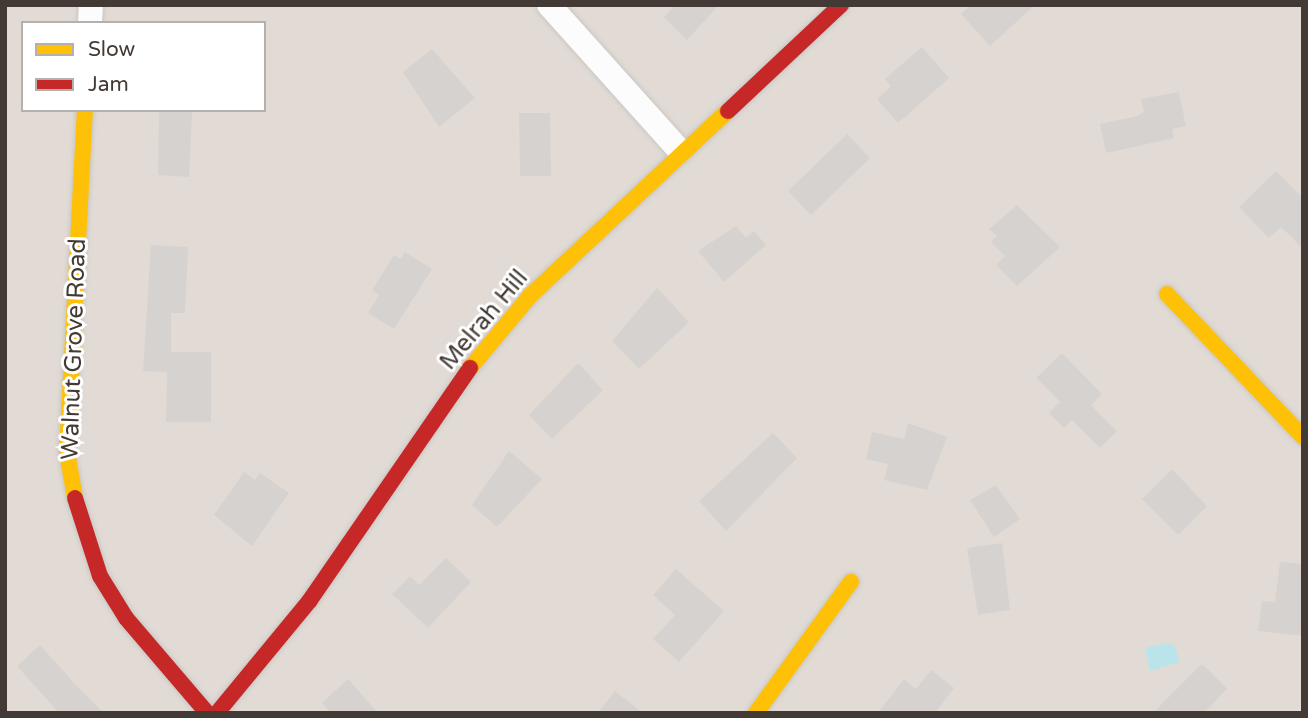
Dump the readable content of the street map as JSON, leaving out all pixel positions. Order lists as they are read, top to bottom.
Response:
{
  "streets": {
    "street": ["Melrah Hill", "Walnut Grove Road"]
  },
  "legend": ["Slow", "Jam"]
}
